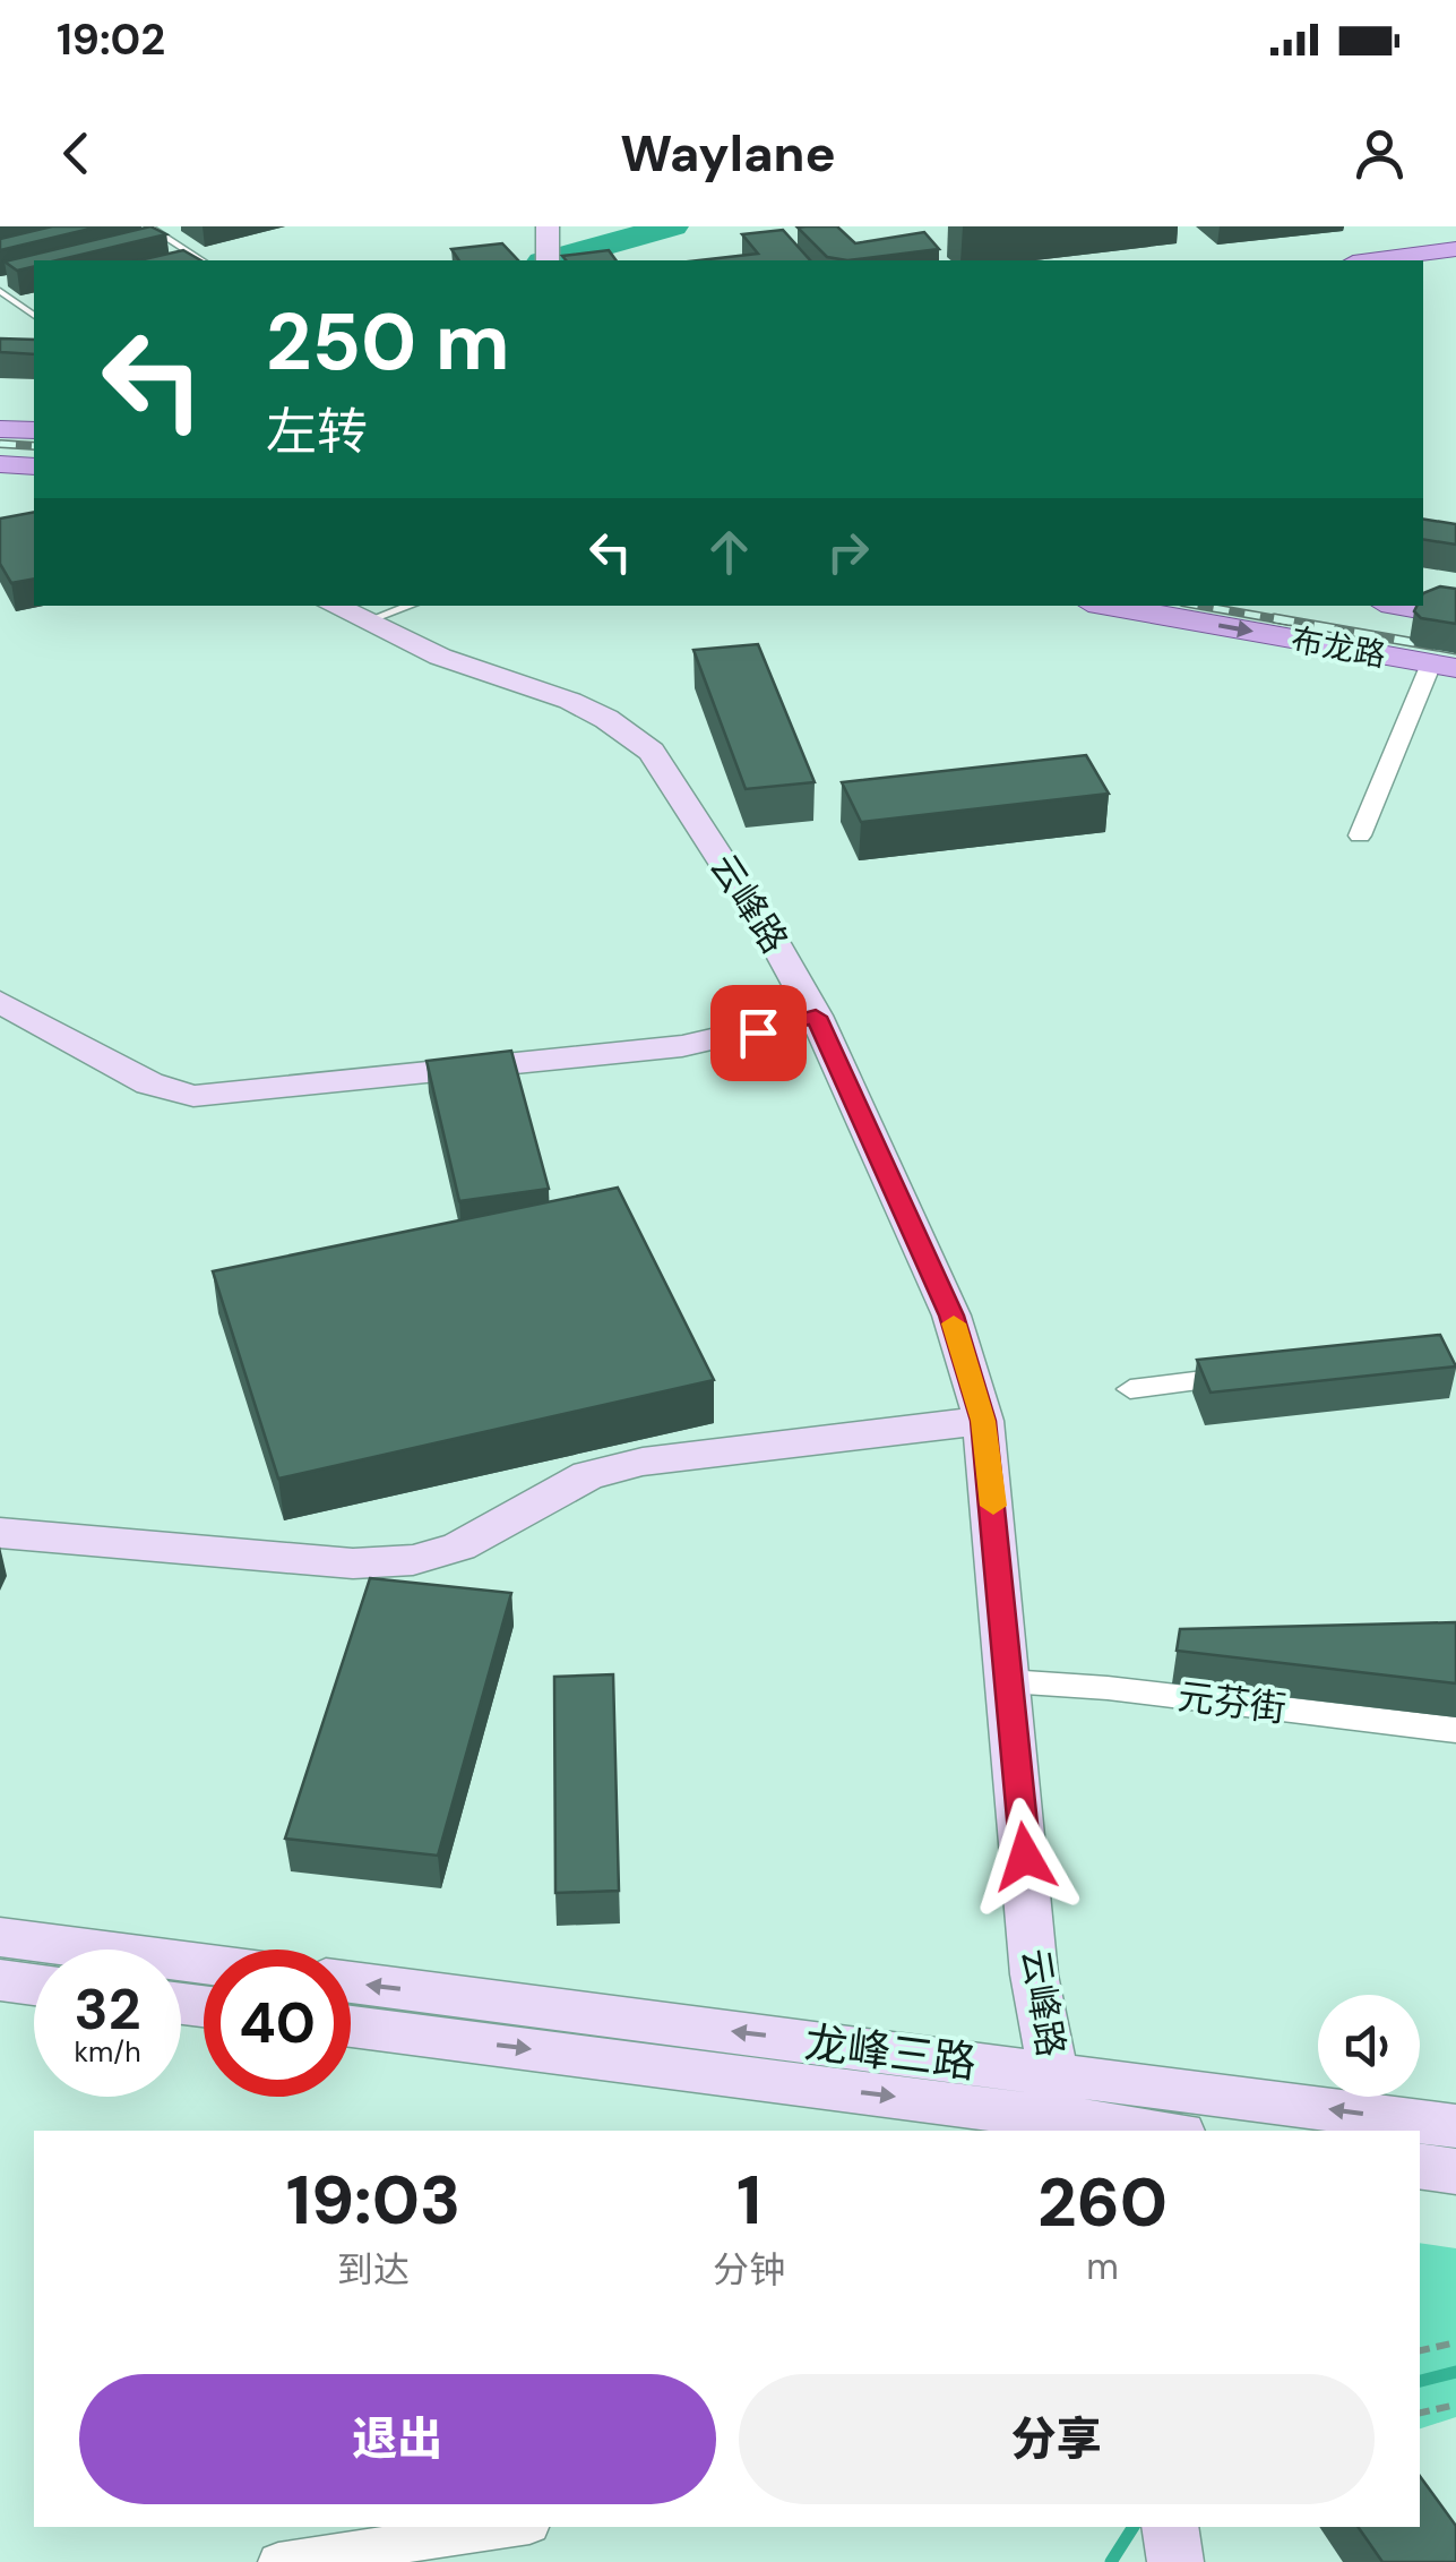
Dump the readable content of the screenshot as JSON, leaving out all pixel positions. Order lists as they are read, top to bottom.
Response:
{
  "streets": {
    "main road": ["布龙路"],
    "street": ["云峰路", "元芬街", "龙峰三路"]
  },
  "crossings": [
    ["云峰路", "元芬街"],
    ["云峰路", "龙峰三路"]
  ],
  "one_way": ["布龙路"],
  "page": {
    "status": "19:02",
    "header": "Waylane",
    "turn": ["250 m", "左转"],
    "speed": "32 km/h",
    "limit": "40",
    "eta": [
      "19:03",
      "到达",
      "1",
      "分钟",
      "260",
      "m"
    ],
    "buttons": ["退出", "分享"]
  }
}
